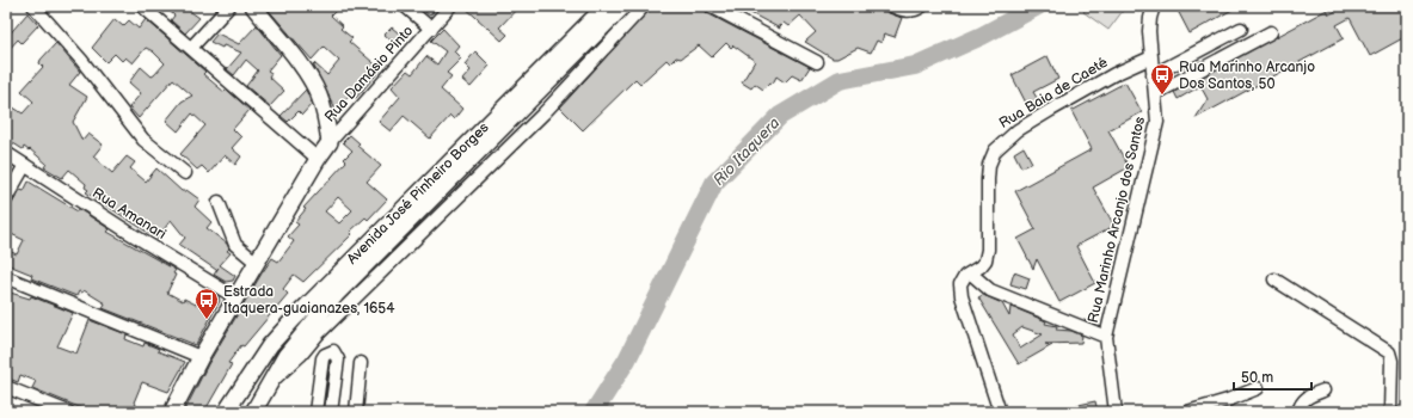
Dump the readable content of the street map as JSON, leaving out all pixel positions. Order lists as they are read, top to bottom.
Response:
{
  "streets": {
    "main road": ["Avenida José Pinheiro Borges"],
    "street": [
      "Rua Damásio Pinto",
      "Rua Baia de Caeté",
      "Rua Amanari",
      "Rua Marinho Arcanjo dos Santos"
    ]
  },
  "crossings": [
    ["Rua Baia de Caeté", "Rua Marinho Arcanjo dos Santos"]
  ],
  "water": ["Rio Itaquera"],
  "places": {
    "bus stop": ["Rua Marinho Arcanjo Dos Santos, 50", "Estrada Itaquera-guaianazes, 1654"]
  },
  "scale_bar": "50 m"
}
